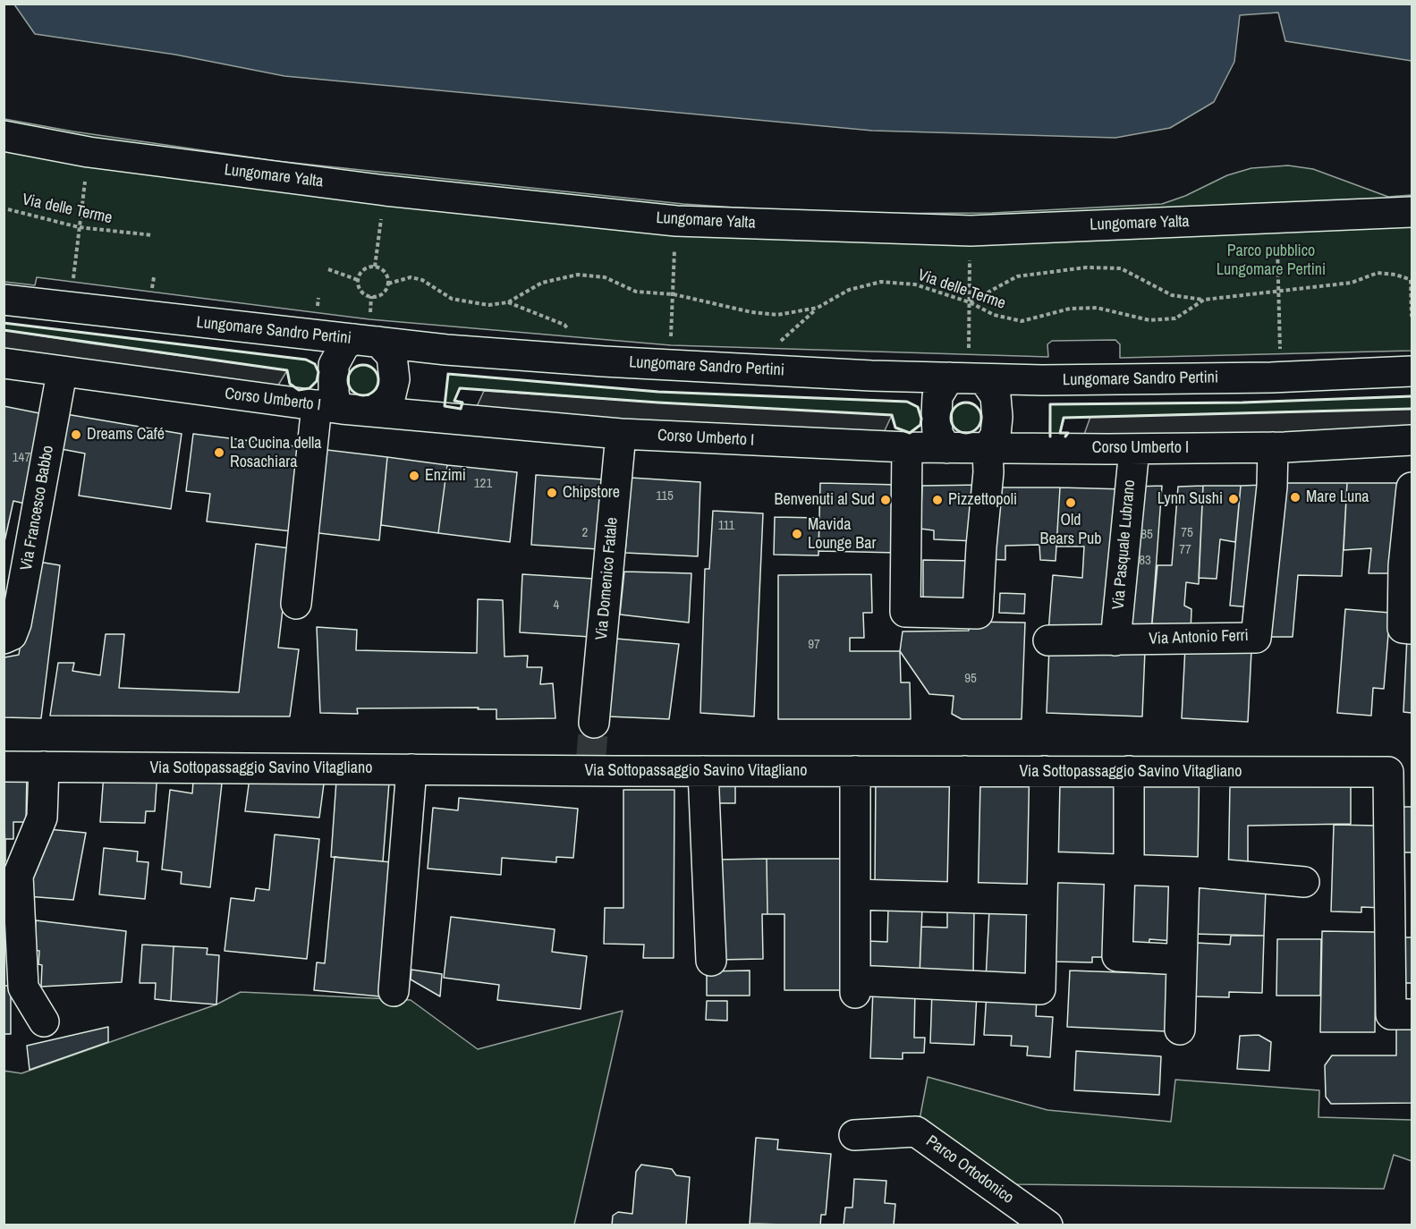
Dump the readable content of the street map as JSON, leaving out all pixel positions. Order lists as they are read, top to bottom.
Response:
{
  "streets": {
    "street": [
      "Lungomare Yalta",
      "Lungomare Sandro Pertini",
      "Corso Umberto I",
      "Via Francesco Babbo",
      "Via Pasquale Lubrano",
      "Via Domenico Fatale",
      "Via Antonio Ferri",
      "Via Sottopassaggio Savino Vitagliano",
      "Parco Ortodonico"
    ],
    "path": ["Via delle Terme"]
  },
  "crossings": [
    ["Lungomare Sandro Pertini", "Corso Umberto I"],
    ["Corso Umberto I", "Via Francesco Babbo"],
    ["Corso Umberto I", "Via Pasquale Lubrano"],
    ["Corso Umberto I", "Via Domenico Fatale"],
    ["Corso Umberto I", "Via Antonio Ferri"],
    ["Via Pasquale Lubrano", "Via Antonio Ferri"]
  ],
  "parks": ["Parco pubblico Lungomare Pertini"],
  "places": [
    "Dreams Café",
    "La Cucina della Rosachiara",
    "Enzimi",
    "Chipstore",
    "Mare Luna",
    "Lynn Sushi",
    "Benvenuti al Sud",
    "Pizzettopoli",
    "Old Bears Pub",
    "Mavida Lounge Bar"
  ],
  "house_numbers": [
    "147",
    "121",
    "115",
    "111",
    "2",
    "75",
    "85",
    "77",
    "83",
    "4",
    "97",
    "95"
  ]
}
